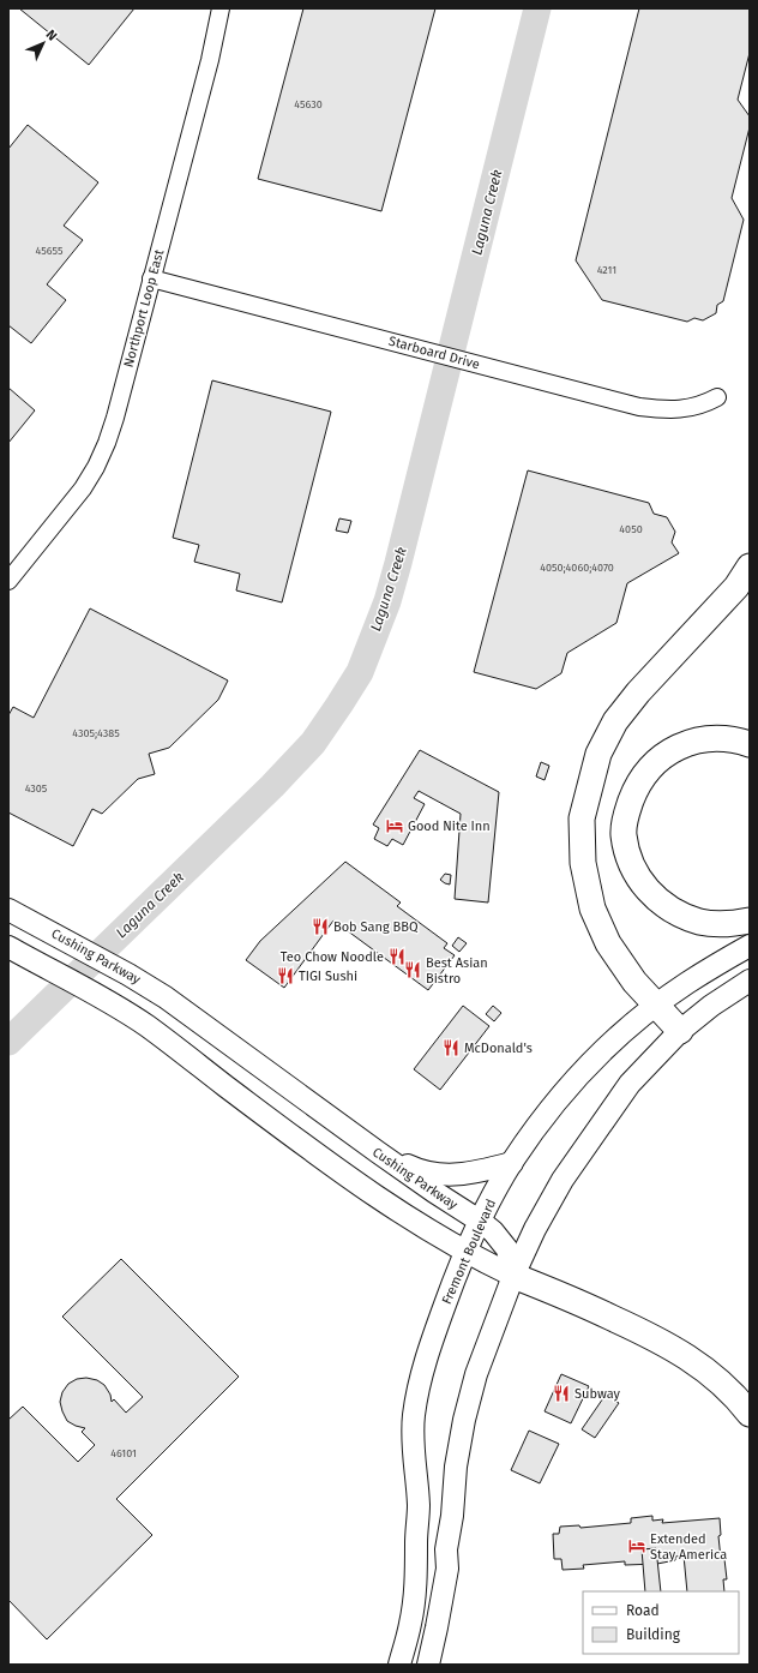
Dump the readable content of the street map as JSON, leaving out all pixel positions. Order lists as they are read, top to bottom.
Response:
{
  "streets": {
    "main road": ["Cushing Parkway", "Fremont Boulevard"],
    "street": ["Northport Loop East", "Starboard Drive"]
  },
  "crossings": [
    ["Northport Loop East", "Starboard Drive"],
    ["Cushing Parkway", "Fremont Boulevard"]
  ],
  "water": ["Laguna Creek"],
  "places": {
    "hotel": ["Good Nite Inn", "Extended Stay America"],
    "restaurant": [
      "Bob Sang BBQ",
      "Teo Chow Noodle",
      "Best Asian Bistro",
      "TIGI Sushi",
      "McDonald's",
      "Subway"
    ]
  },
  "house_numbers": [
    "45630",
    "45655",
    "4211",
    "4050",
    "4050;4060;4070",
    "4305;4385",
    "4305",
    "46101"
  ],
  "legend": ["Road", "Building"],
  "north": "top right"
}
